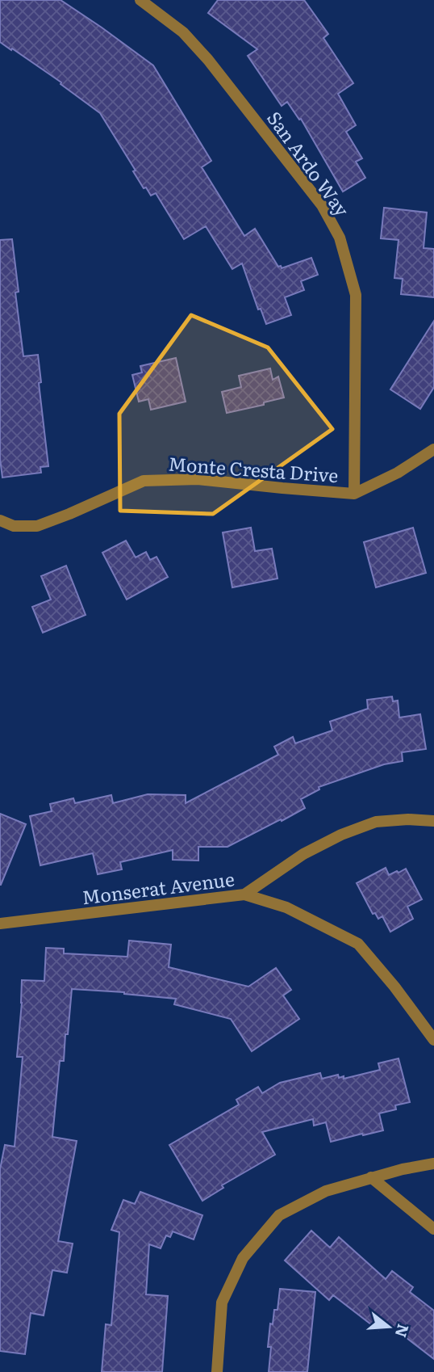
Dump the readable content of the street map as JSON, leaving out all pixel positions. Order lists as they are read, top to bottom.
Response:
{
  "streets": {
    "street": ["San Ardo Way", "Monte Cresta Drive", "Monserat Avenue"]
  },
  "crossings": [
    ["San Ardo Way", "Monte Cresta Drive"]
  ],
  "north": "right"
}
